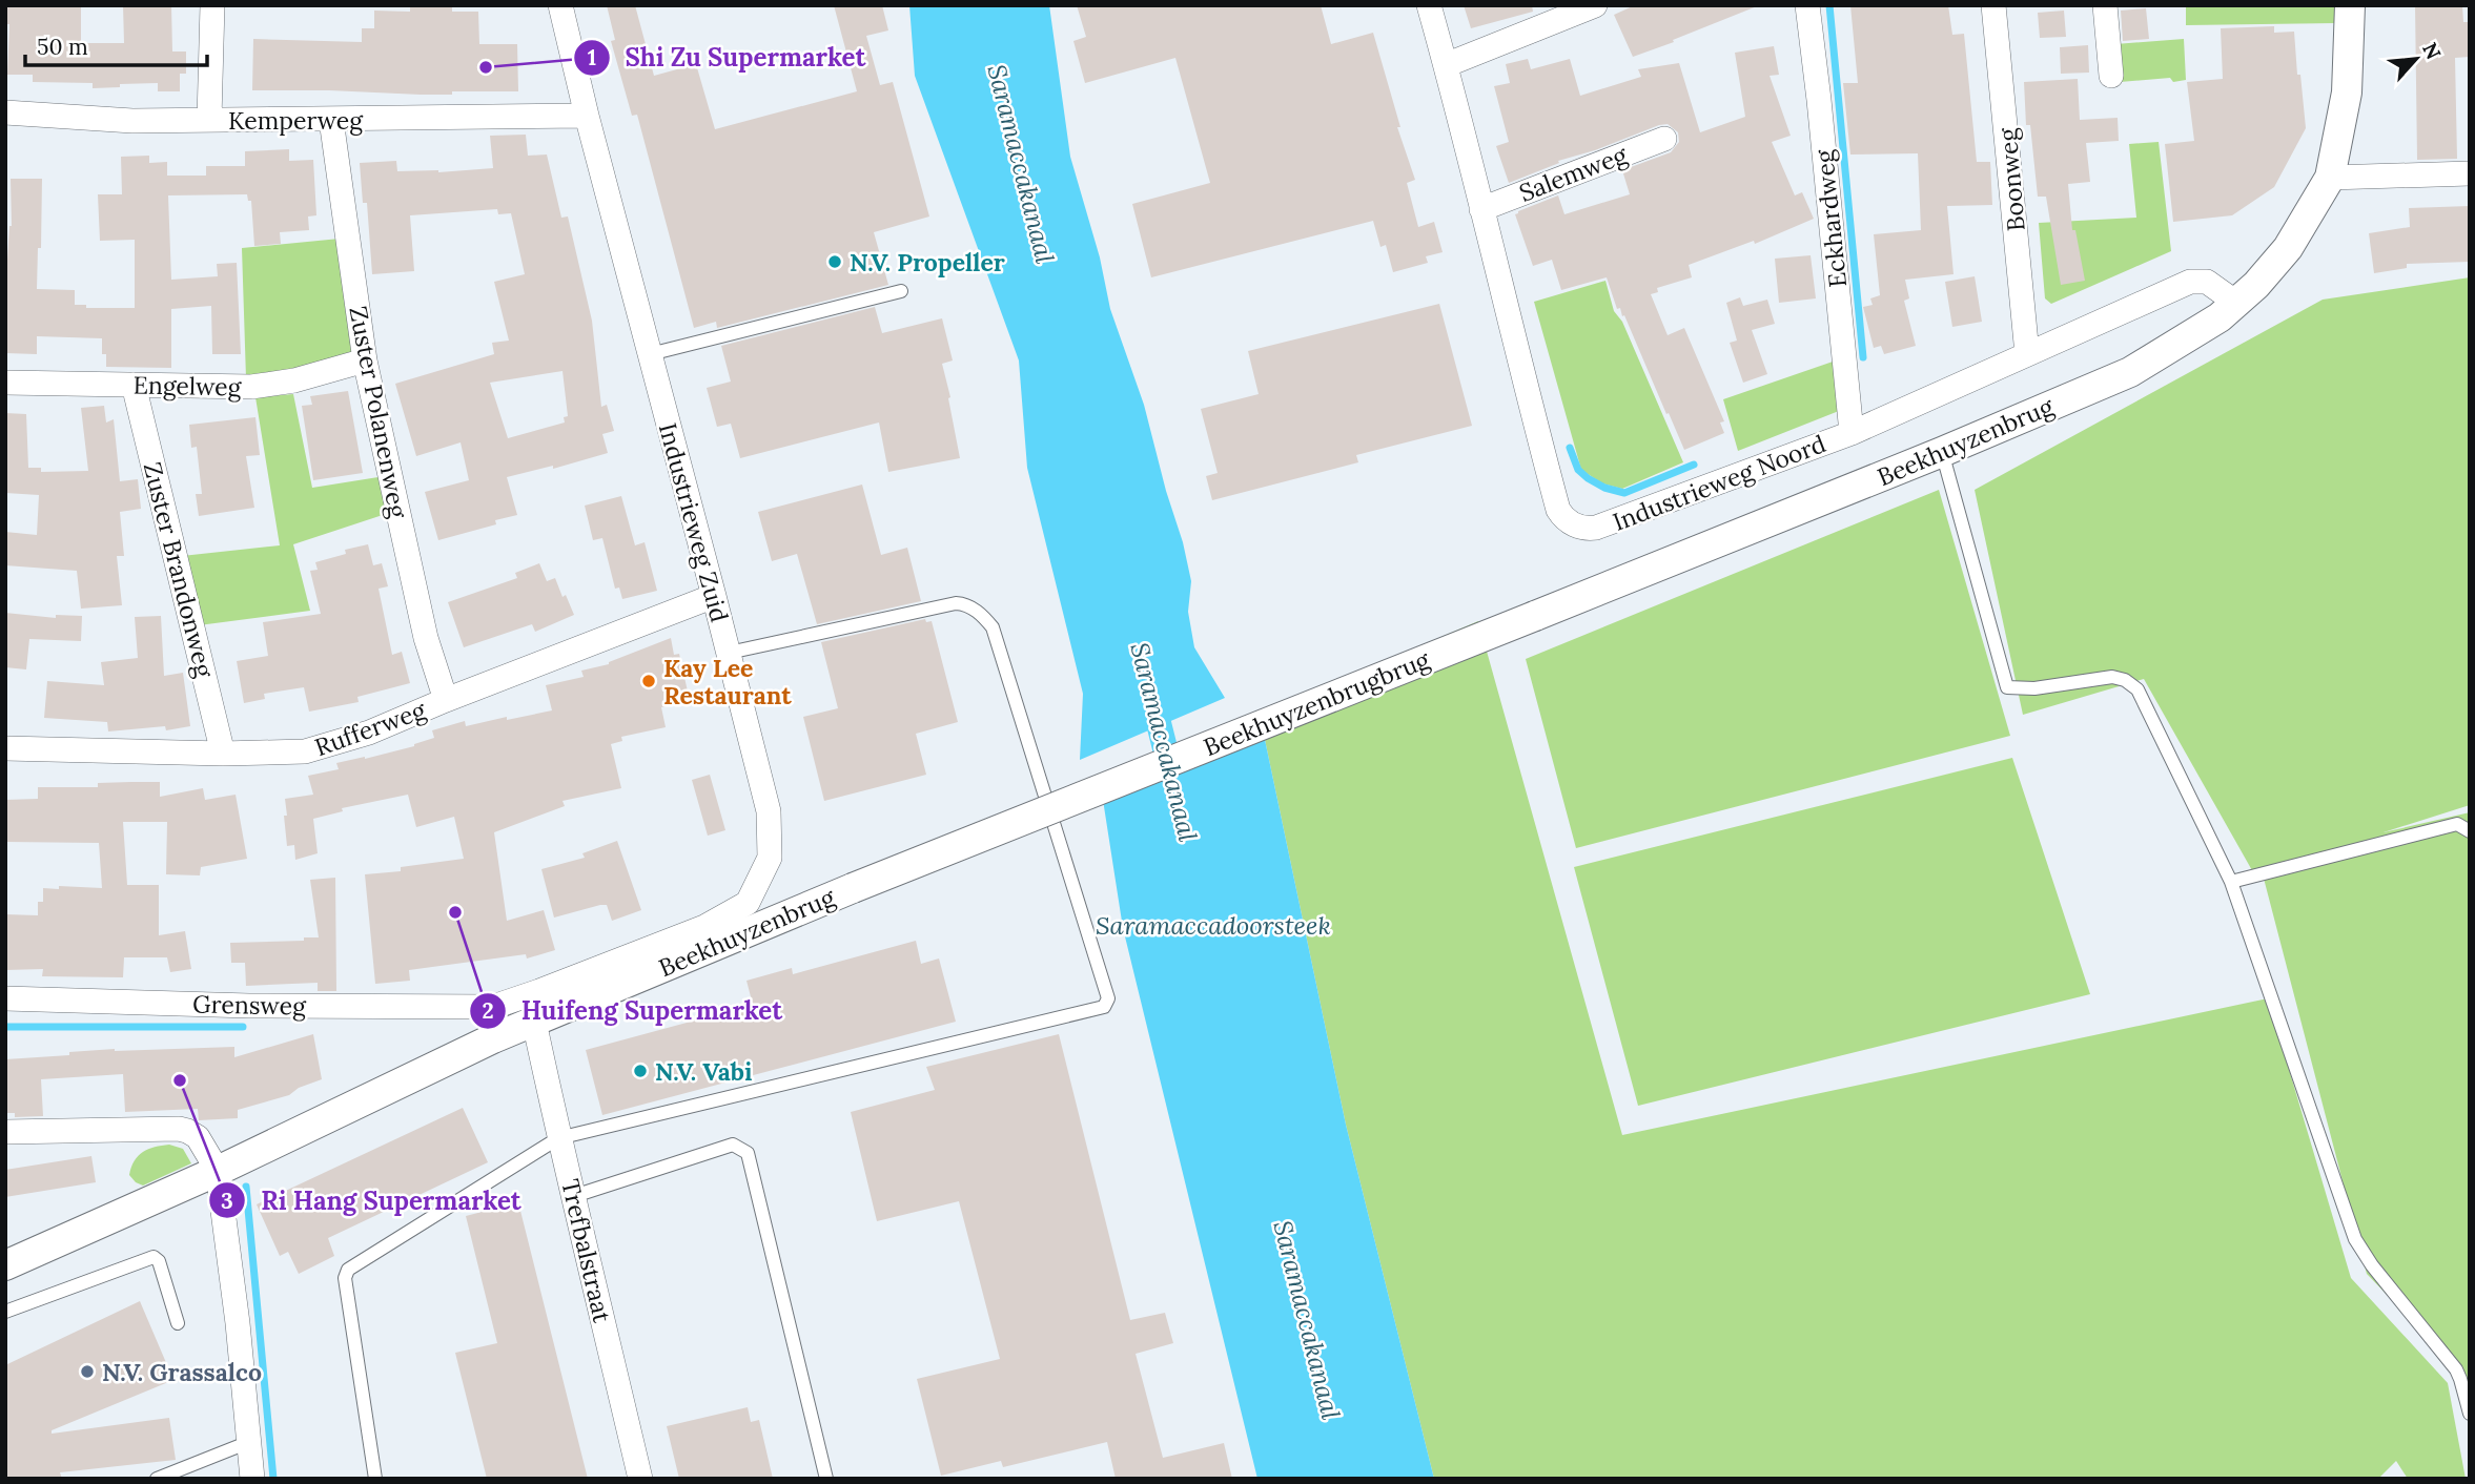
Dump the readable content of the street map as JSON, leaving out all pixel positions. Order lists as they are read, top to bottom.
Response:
{
  "streets": {
    "street": [
      "Kemperweg",
      "Salemweg",
      "Boonweg",
      "Eckhardweg",
      "Engelweg",
      "Zuster Polanenweg",
      "Beekhuyzenbrug",
      "Industrieweg Noord",
      "Industrieweg Zuid",
      "Zuster Brandonweg",
      "Beekhuyzenbrugbrug",
      "Rufferweg",
      "Grensweg",
      "Trefbalstraat"
    ]
  },
  "crossings": [
    ["Kemperweg", "Zuster Polanenweg"],
    ["Kemperweg", "Industrieweg Zuid"],
    ["Salemweg", "Industrieweg Noord"],
    ["Boonweg", "Industrieweg Noord"],
    ["Eckhardweg", "Industrieweg Noord"],
    ["Engelweg", "Zuster Polanenweg"],
    ["Engelweg", "Zuster Brandonweg"],
    ["Zuster Polanenweg", "Rufferweg"],
    ["Beekhuyzenbrug", "Industrieweg Noord"],
    ["Beekhuyzenbrug", "Industrieweg Zuid"],
    ["Beekhuyzenbrug", "Beekhuyzenbrugbrug"],
    ["Beekhuyzenbrug", "Grensweg"],
    ["Beekhuyzenbrug", "Trefbalstraat"],
    ["Industrieweg Zuid", "Rufferweg"],
    ["Industrieweg Zuid", "Grensweg"],
    ["Industrieweg Zuid", "Trefbalstraat"],
    ["Zuster Brandonweg", "Rufferweg"],
    ["Grensweg", "Trefbalstraat"]
  ],
  "water": ["Saramaccakanaal", "Saramaccadoorsteek"],
  "places": [
    "Shi Zu Supermarket",
    "N.V. Propeller",
    "Kay Lee Restaurant",
    "Huifeng Supermarket",
    "N.V. Vabi",
    "Ri Hang Supermarket",
    "N.V. Grassalco"
  ],
  "scale_bar": "50 m",
  "north": "top right"
}
